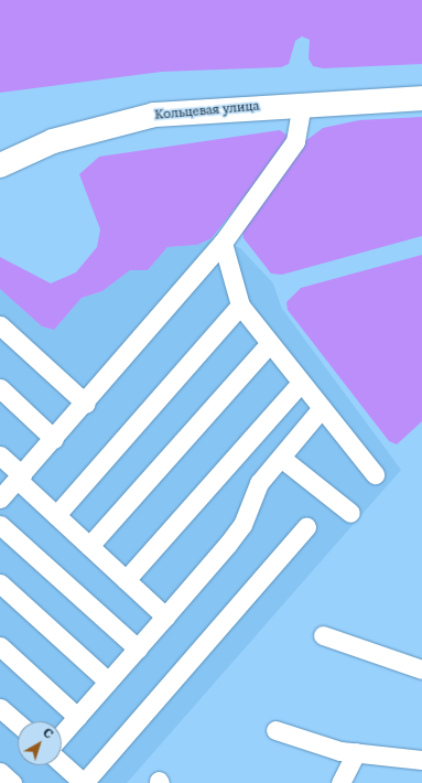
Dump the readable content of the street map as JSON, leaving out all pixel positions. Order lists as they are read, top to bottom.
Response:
{
  "streets": {
    "highway": ["Кольцевая улица"]
  },
  "north": "top right"
}
